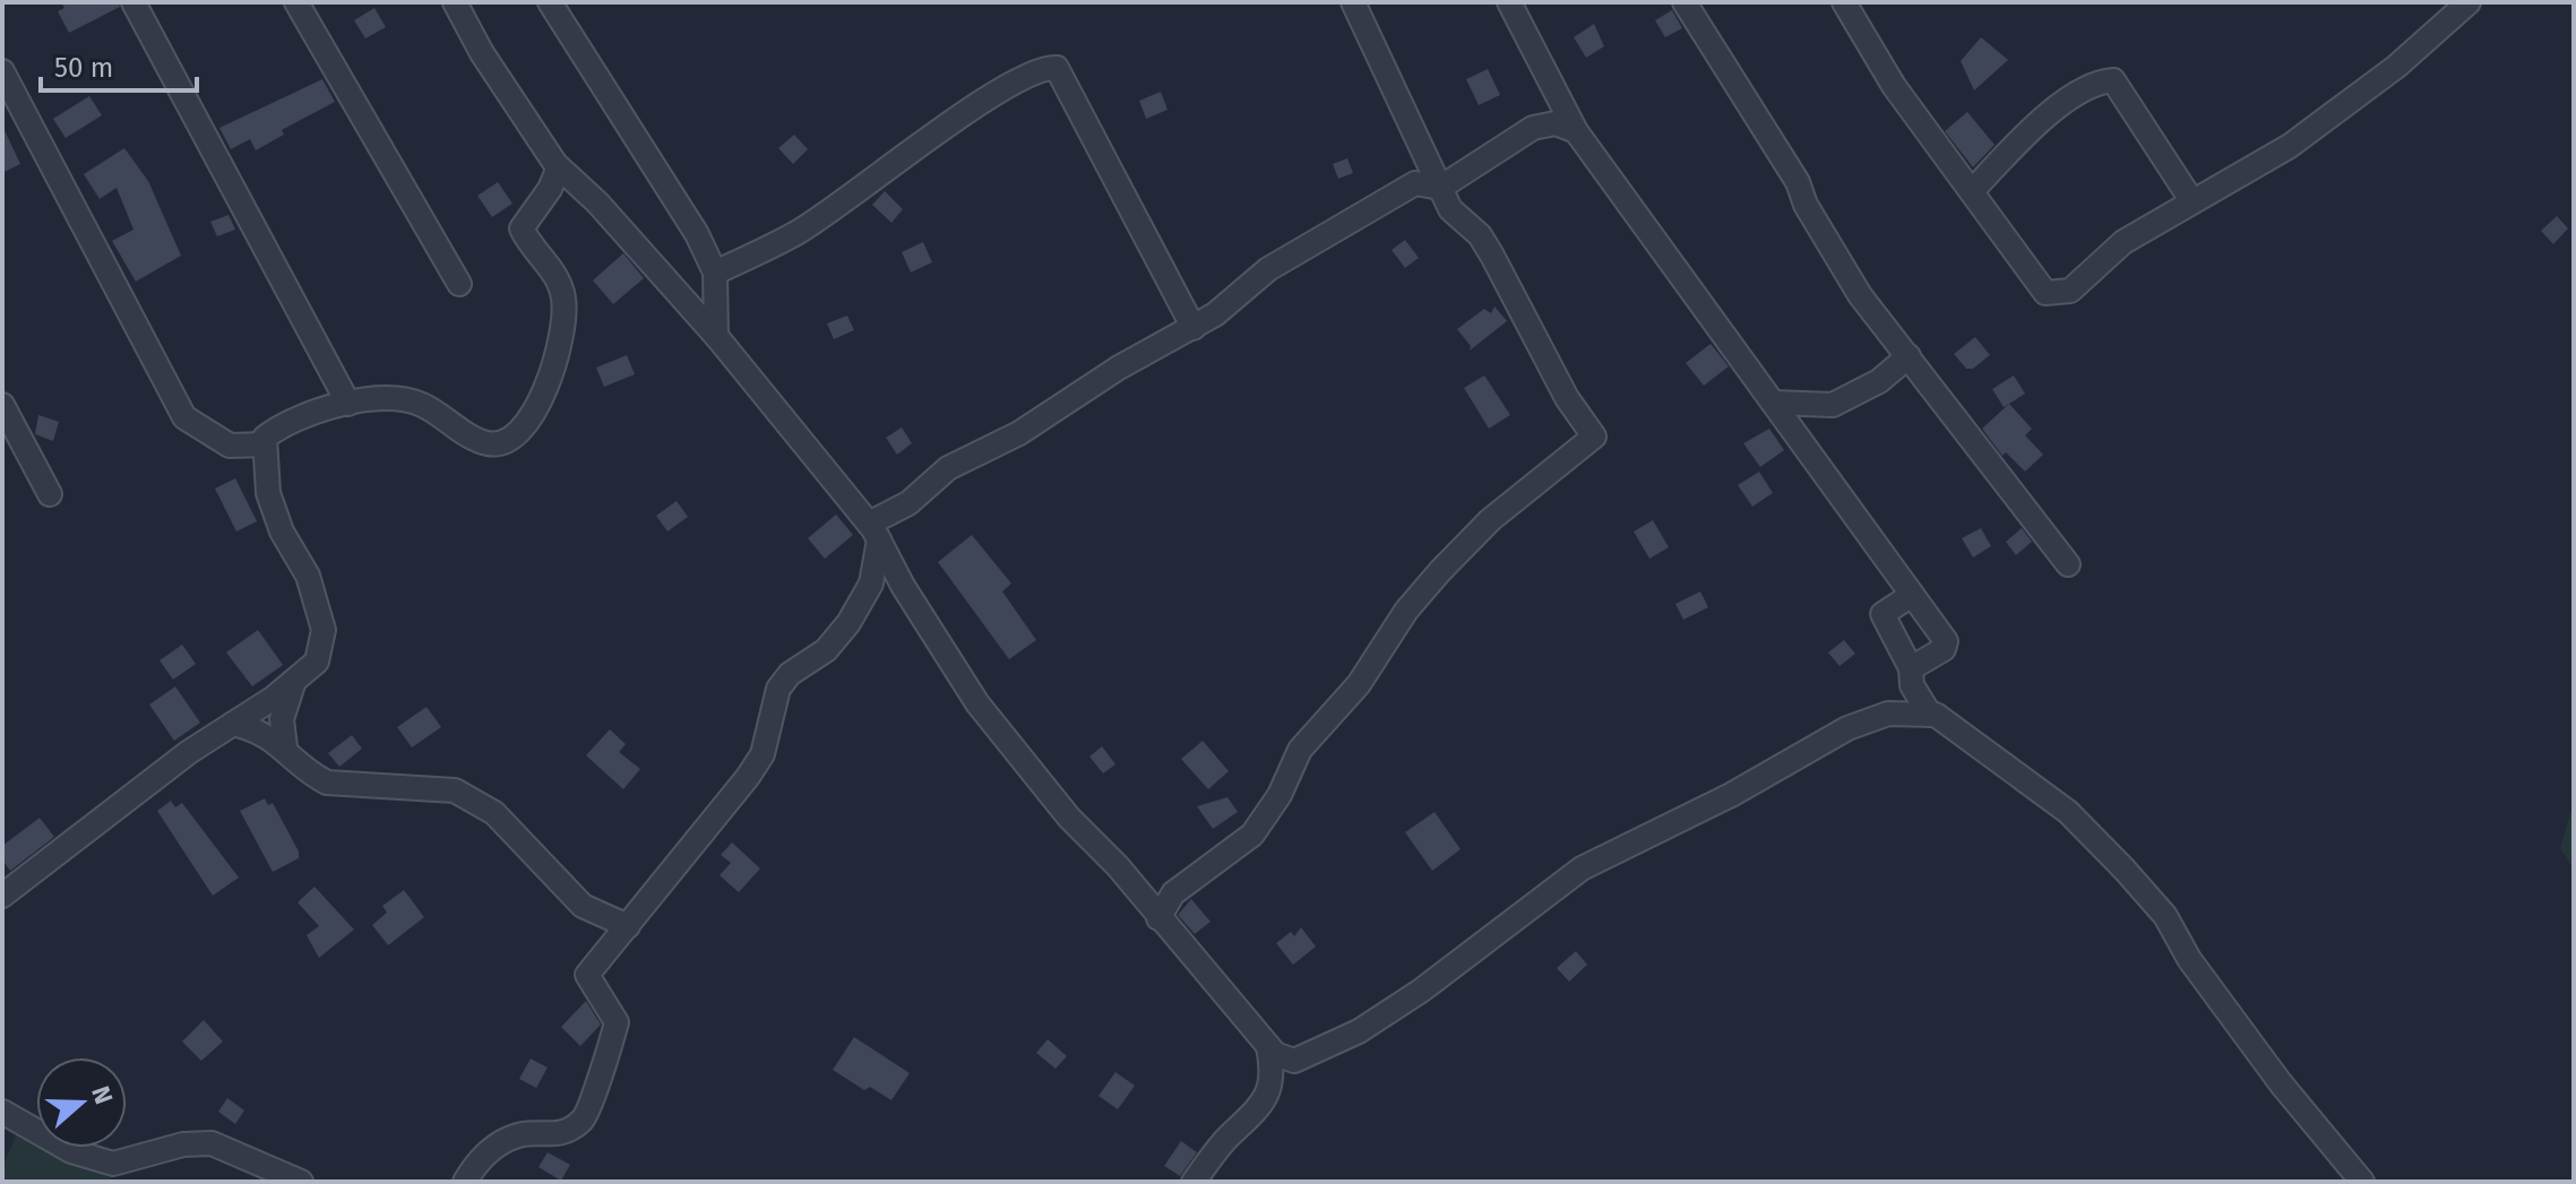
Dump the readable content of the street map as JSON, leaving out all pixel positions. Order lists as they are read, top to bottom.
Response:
{
  "scale_bar": "50 m",
  "north": "right"
}
